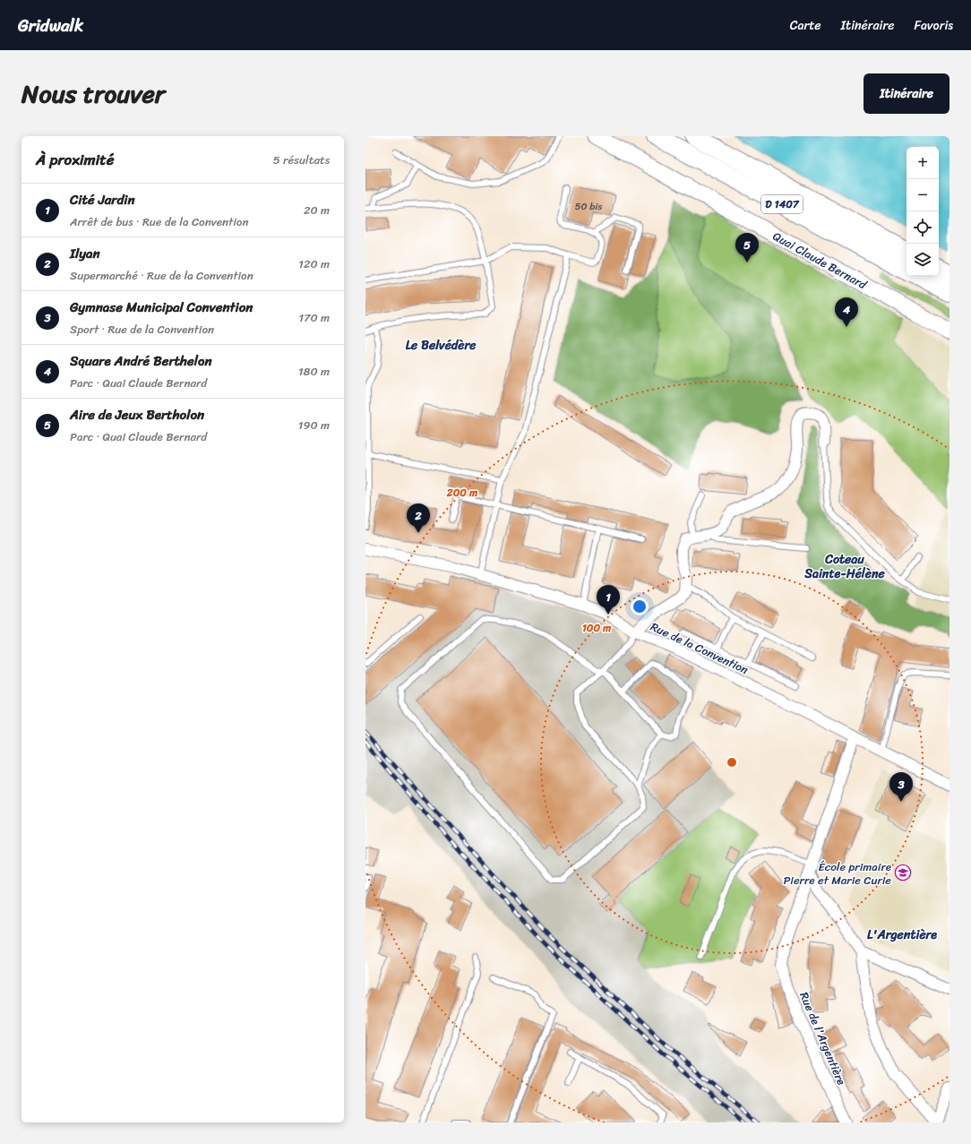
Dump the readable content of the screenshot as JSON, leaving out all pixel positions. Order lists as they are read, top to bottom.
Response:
{
  "streets": {
    "highway": ["D 1407"],
    "main road": ["Quai Claude Bernard"],
    "street": ["Rue de la Convention", "Rue de l'Argentière"]
  },
  "crossings": [
    ["Rue de la Convention", "Rue de l'Argentière"]
  ],
  "districts": ["Le Belvédère", "Coteau Sainte-Hélène", "L'Argentière"],
  "places": {
    "school or university": ["École primaire Pierre et Marie Curie"]
  },
  "house_numbers": ["50 bis"],
  "page": {
    "header": "Gridwalk",
    "nav": ["Carte", "Itinéraire", "Favoris"],
    "title": "Nous trouver",
    "buttons": "Itinéraire",
    "heading": ["À proximité", "5 résultats"],
    "map_buttons": ["+", "−"],
    "list": [
      {
        "mark": "1",
        "name": "Cité Jardin",
        "note": "Arrêt de bus · Rue de la Convention",
        "value": "20 m"
      },
      {
        "mark": "2",
        "name": "Ilyan",
        "note": "Supermarché · Rue de la Convention",
        "value": "120 m"
      },
      {
        "mark": "3",
        "name": "Gymnase Municipal Convention",
        "note": "Sport · Rue de la Convention",
        "value": "170 m"
      },
      {
        "mark": "4",
        "name": "Square André Berthelon",
        "note": "Parc · Quai Claude Bernard",
        "value": "180 m"
      },
      {
        "mark": "5",
        "name": "Aire de Jeux Bertholon",
        "note": "Parc · Quai Claude Bernard",
        "value": "190 m"
      }
    ],
    "pins": [
      "5",
      "4",
      "2",
      "1",
      "3"
    ]
  },
  "rings": ["200 m", "100 m"]
}
